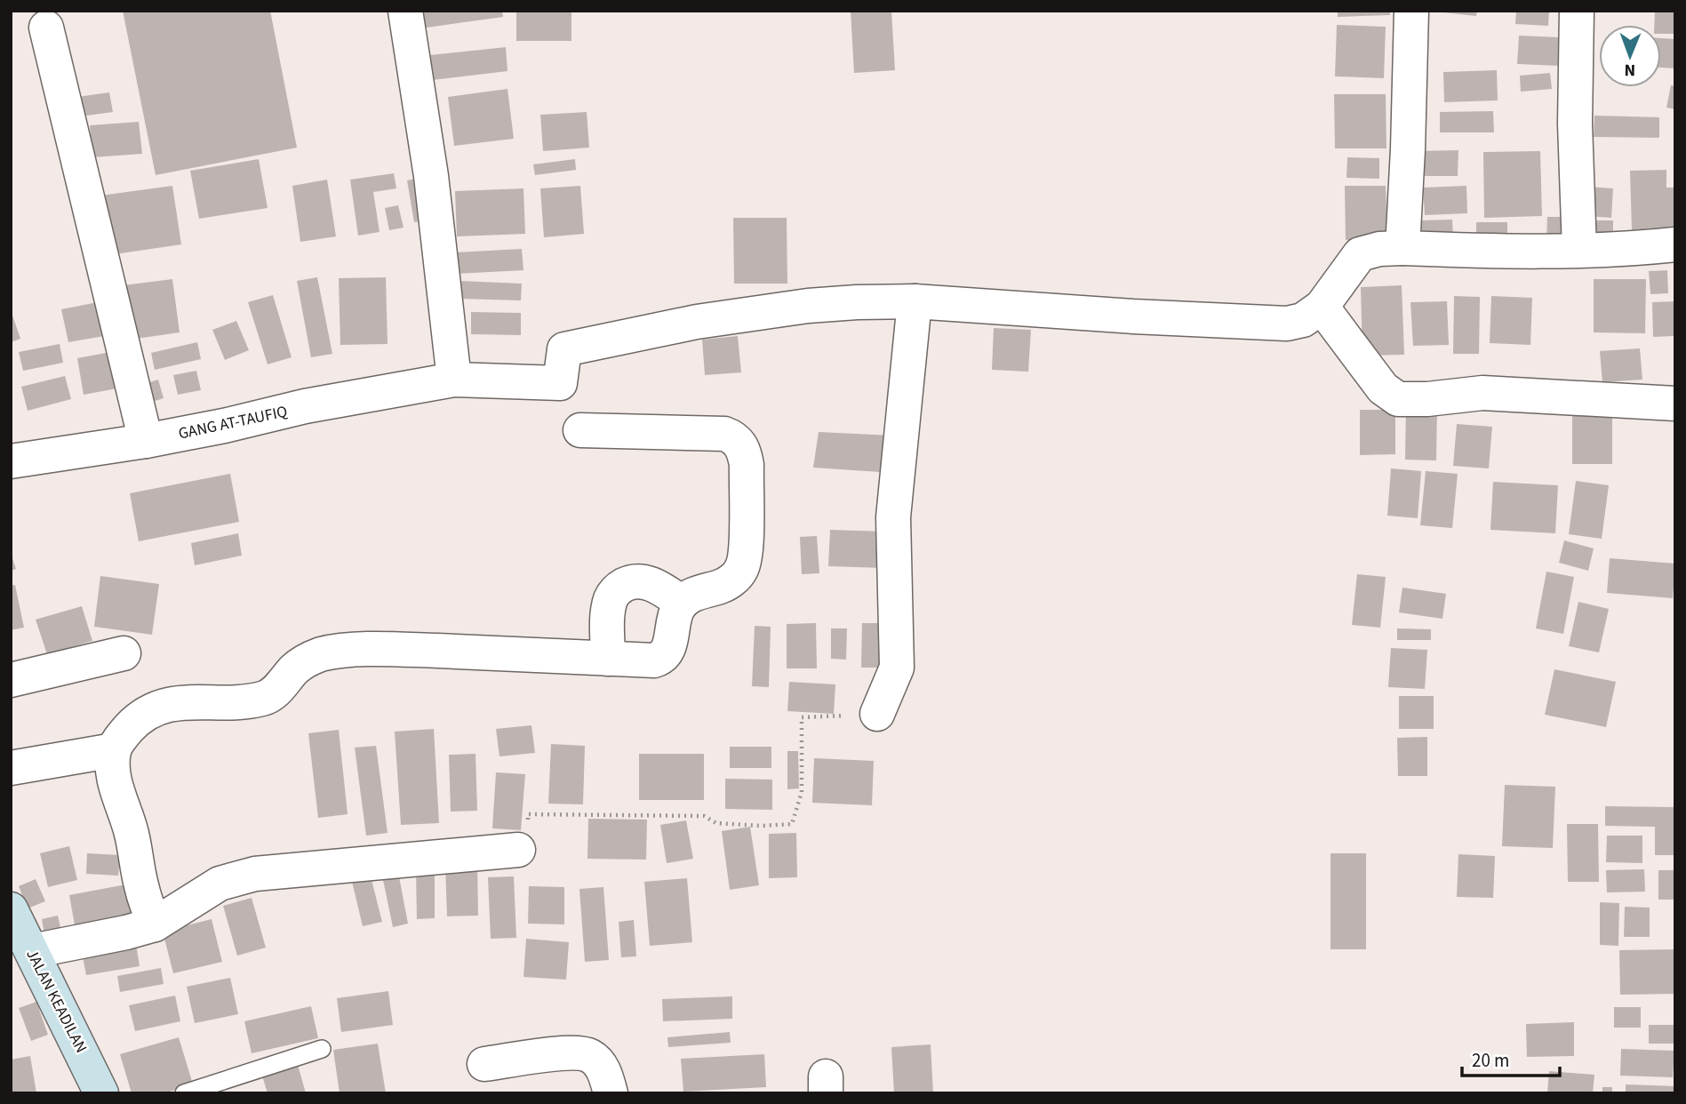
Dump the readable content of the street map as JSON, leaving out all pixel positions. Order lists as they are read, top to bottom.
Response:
{
  "streets": {
    "main road": ["JALAN KEADILAN"],
    "street": ["GANG AT-TAUFIQ"]
  },
  "scale_bar": "20 m",
  "north": "bottom"
}
